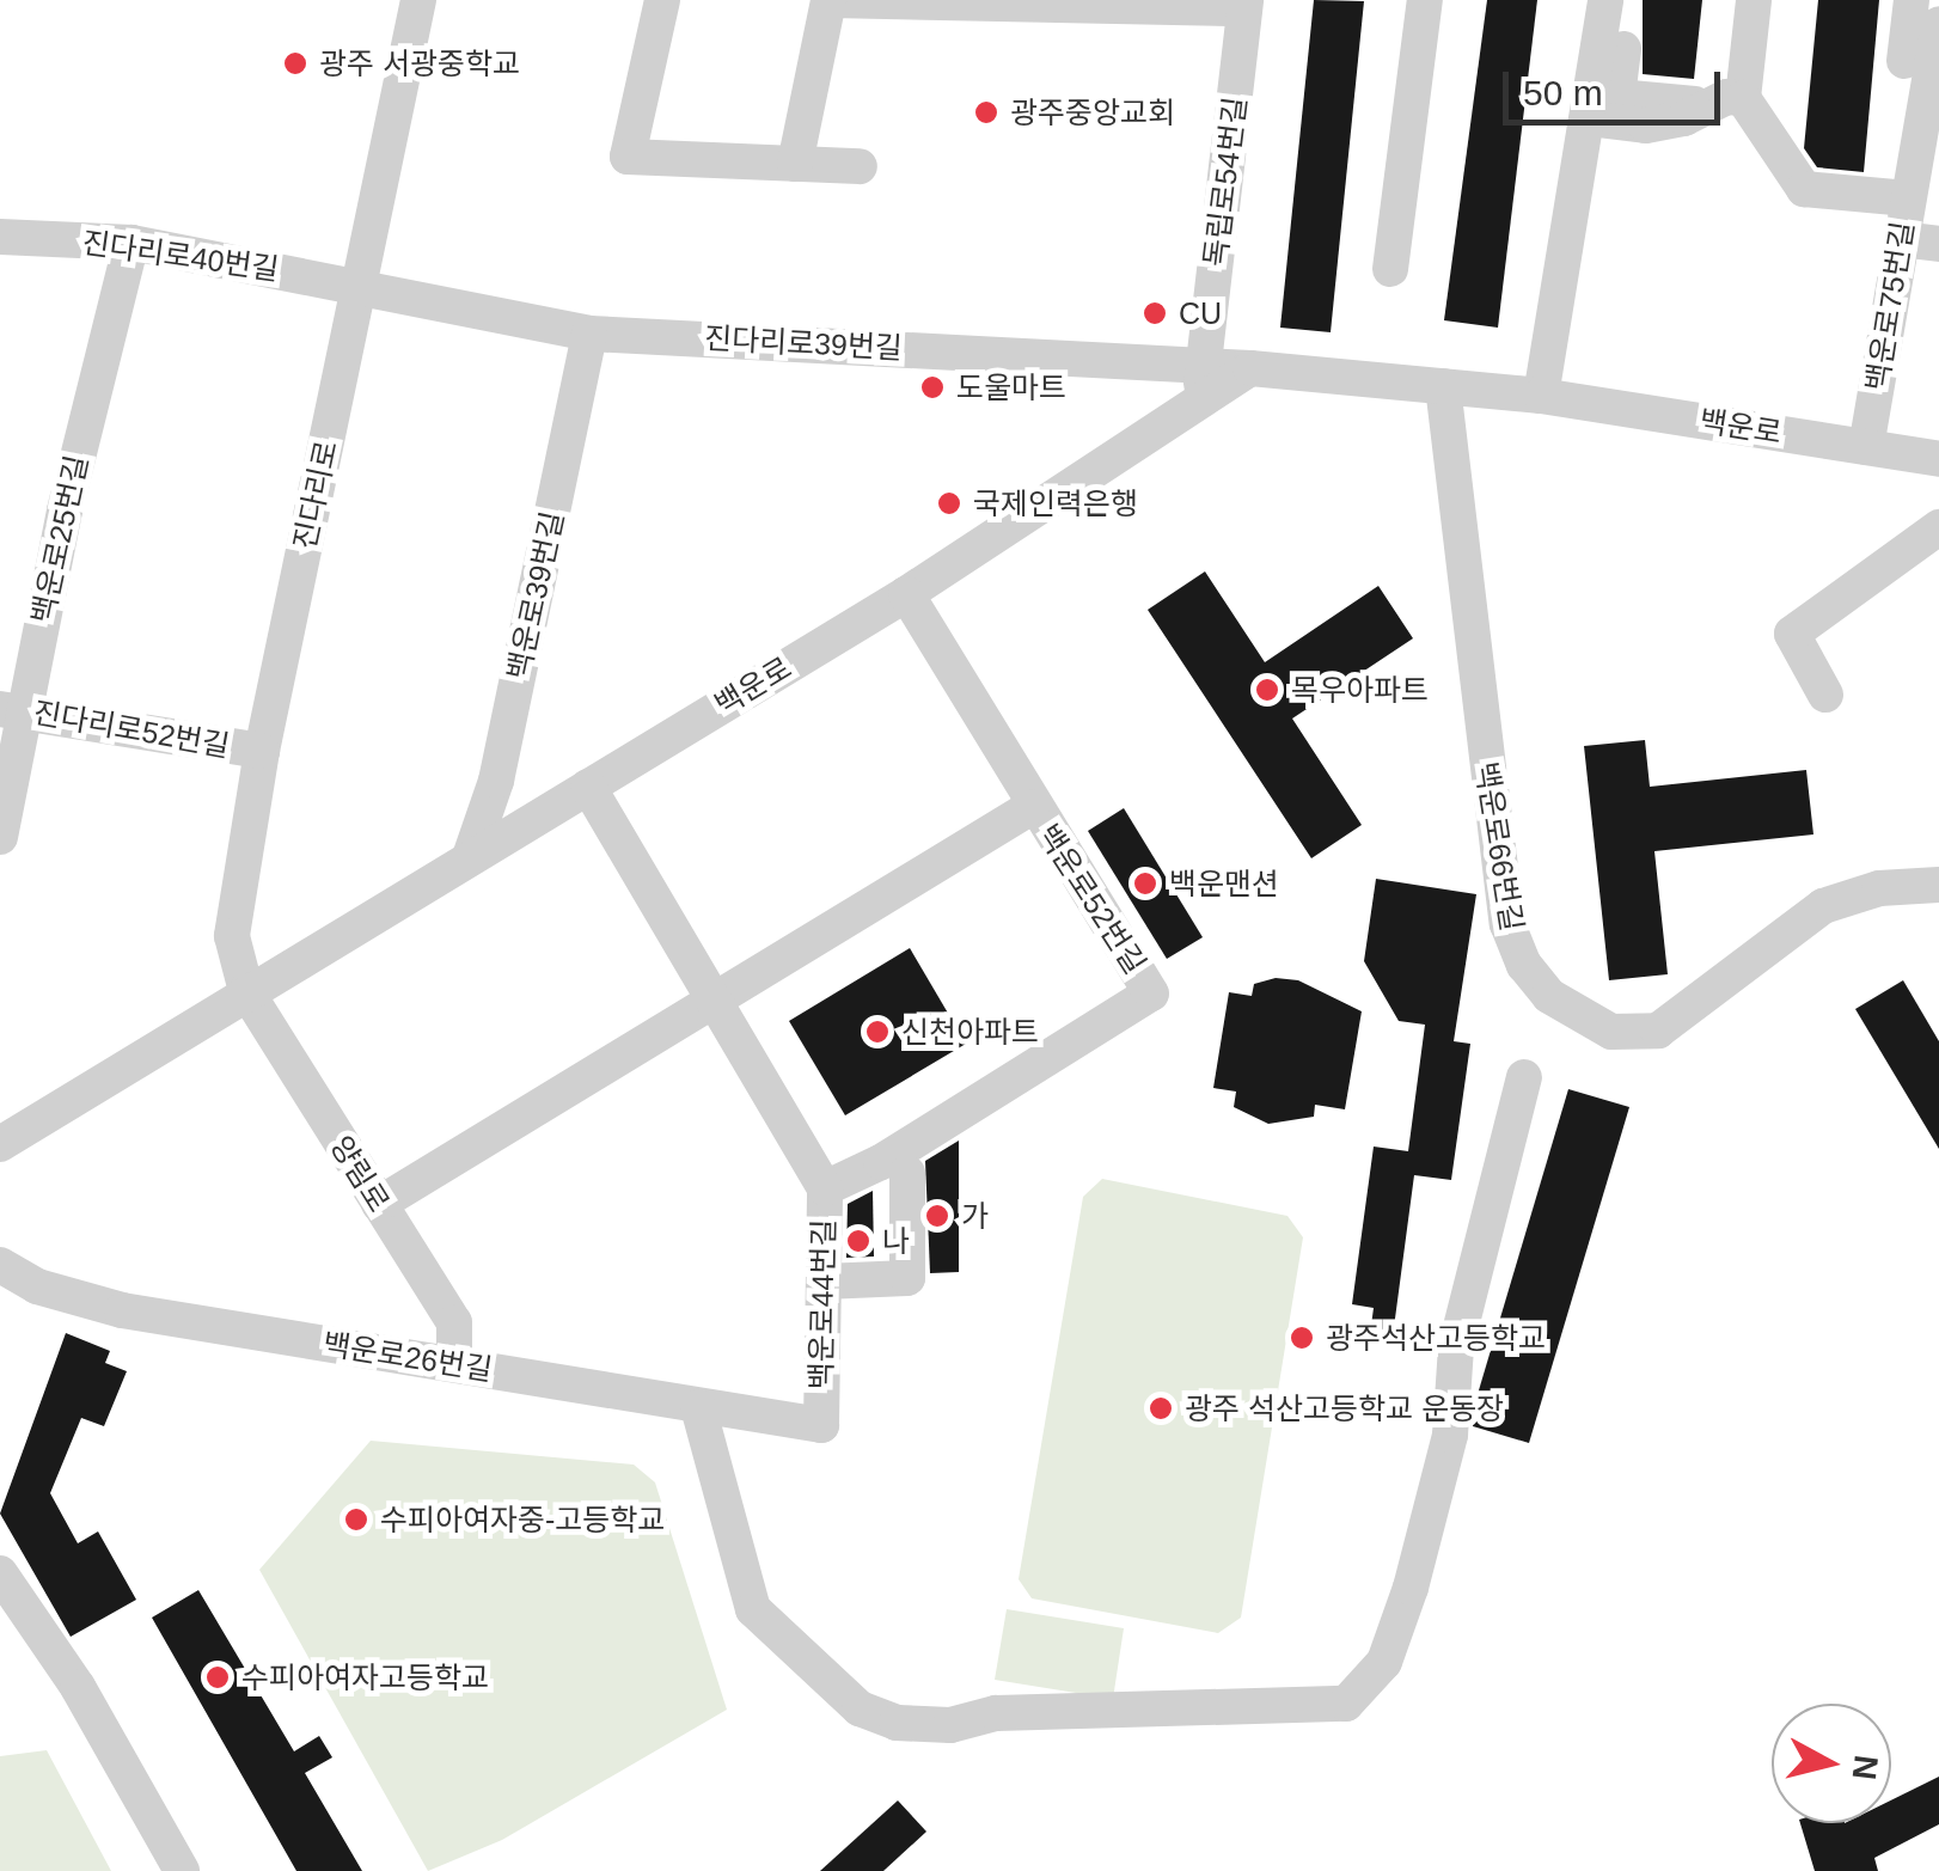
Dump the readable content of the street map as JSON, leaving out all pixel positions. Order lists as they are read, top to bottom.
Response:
{
  "streets": {
    "street": [
      "독립로54번길",
      "진다리로40번길",
      "백운로75번길",
      "진다리로39번길",
      "백운로",
      "진다리로",
      "백운로25번길",
      "백운로39번길",
      "진다리로52번길",
      "백운로66번길",
      "백운로52번길",
      "양림로",
      "백운로44번길",
      "백운로26번길"
    ]
  },
  "crossings": [
    ["독립로54번길", "진다리로39번길"],
    ["독립로54번길", "백운로"],
    ["진다리로40번길", "진다리로39번길"],
    ["진다리로40번길", "진다리로"],
    ["진다리로40번길", "백운로25번길"],
    ["백운로75번길", "백운로"],
    ["진다리로39번길", "백운로"],
    ["진다리로39번길", "진다리로"],
    ["진다리로39번길", "백운로39번길"],
    ["백운로", "진다리로"],
    ["백운로", "백운로39번길"],
    ["백운로", "백운로66번길"],
    ["백운로", "백운로52번길"],
    ["백운로", "양림로"],
    ["백운로", "백운로44번길"],
    ["진다리로", "진다리로52번길"],
    ["진다리로", "양림로"],
    ["백운로25번길", "진다리로52번길"],
    ["백운로52번길", "백운로44번길"],
    ["양림로", "백운로26번길"],
    ["백운로44번길", "백운로26번길"]
  ],
  "places": [
    "광주 서광중학교",
    "광주중앙교회",
    "CU",
    "도울마트",
    "국제인력은행",
    "목우아파트",
    "백운맨션",
    "신천아파트",
    "가",
    "나",
    "광주석산고등학교",
    "광주 석산고등학교 운동장",
    "수피아여자중-고등학교",
    "수피아여자고등학교"
  ],
  "scale_bar": "50 m",
  "north": "right"
}
